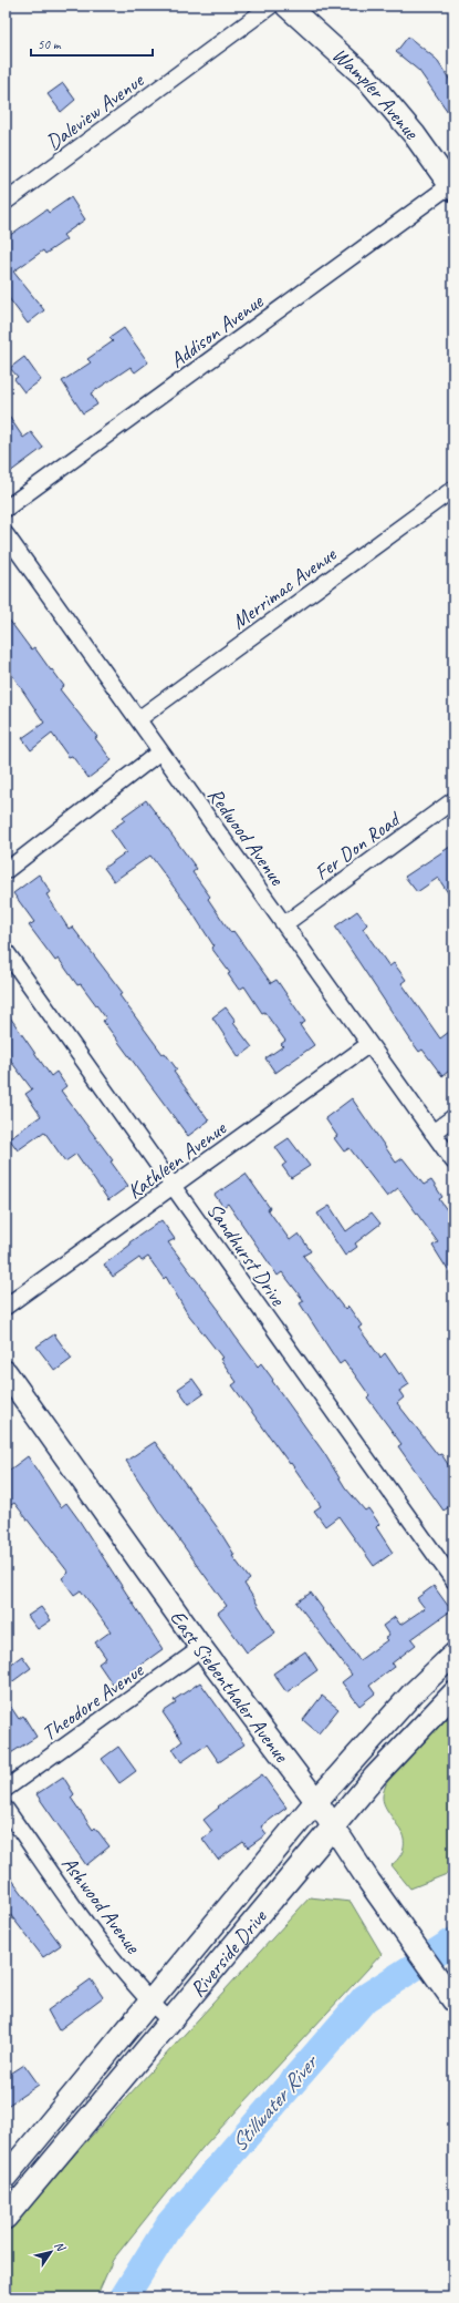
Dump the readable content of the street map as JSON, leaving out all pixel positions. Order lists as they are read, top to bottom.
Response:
{
  "streets": {
    "main road": ["Wampler Avenue", "East Siebenthaler Avenue", "Riverside Drive"],
    "street": [
      "Daleview Avenue",
      "Addison Avenue",
      "Merrimac Avenue",
      "Redwood Avenue",
      "Fer Don Road",
      "Kathleen Avenue",
      "Sandhurst Drive",
      "Theodore Avenue",
      "Ashwood Avenue"
    ]
  },
  "crossings": [
    ["Wampler Avenue", "Addison Avenue"],
    ["Merrimac Avenue", "Redwood Avenue"],
    ["Redwood Avenue", "Fer Don Road"],
    ["Redwood Avenue", "Kathleen Avenue"],
    ["Kathleen Avenue", "Sandhurst Drive"],
    ["East Siebenthaler Avenue", "Theodore Avenue"],
    ["East Siebenthaler Avenue", "Riverside Drive"],
    ["Ashwood Avenue", "Riverside Drive"]
  ],
  "water": ["Stillwater River"],
  "scale_bar": "50 m",
  "north": "top right"
}
